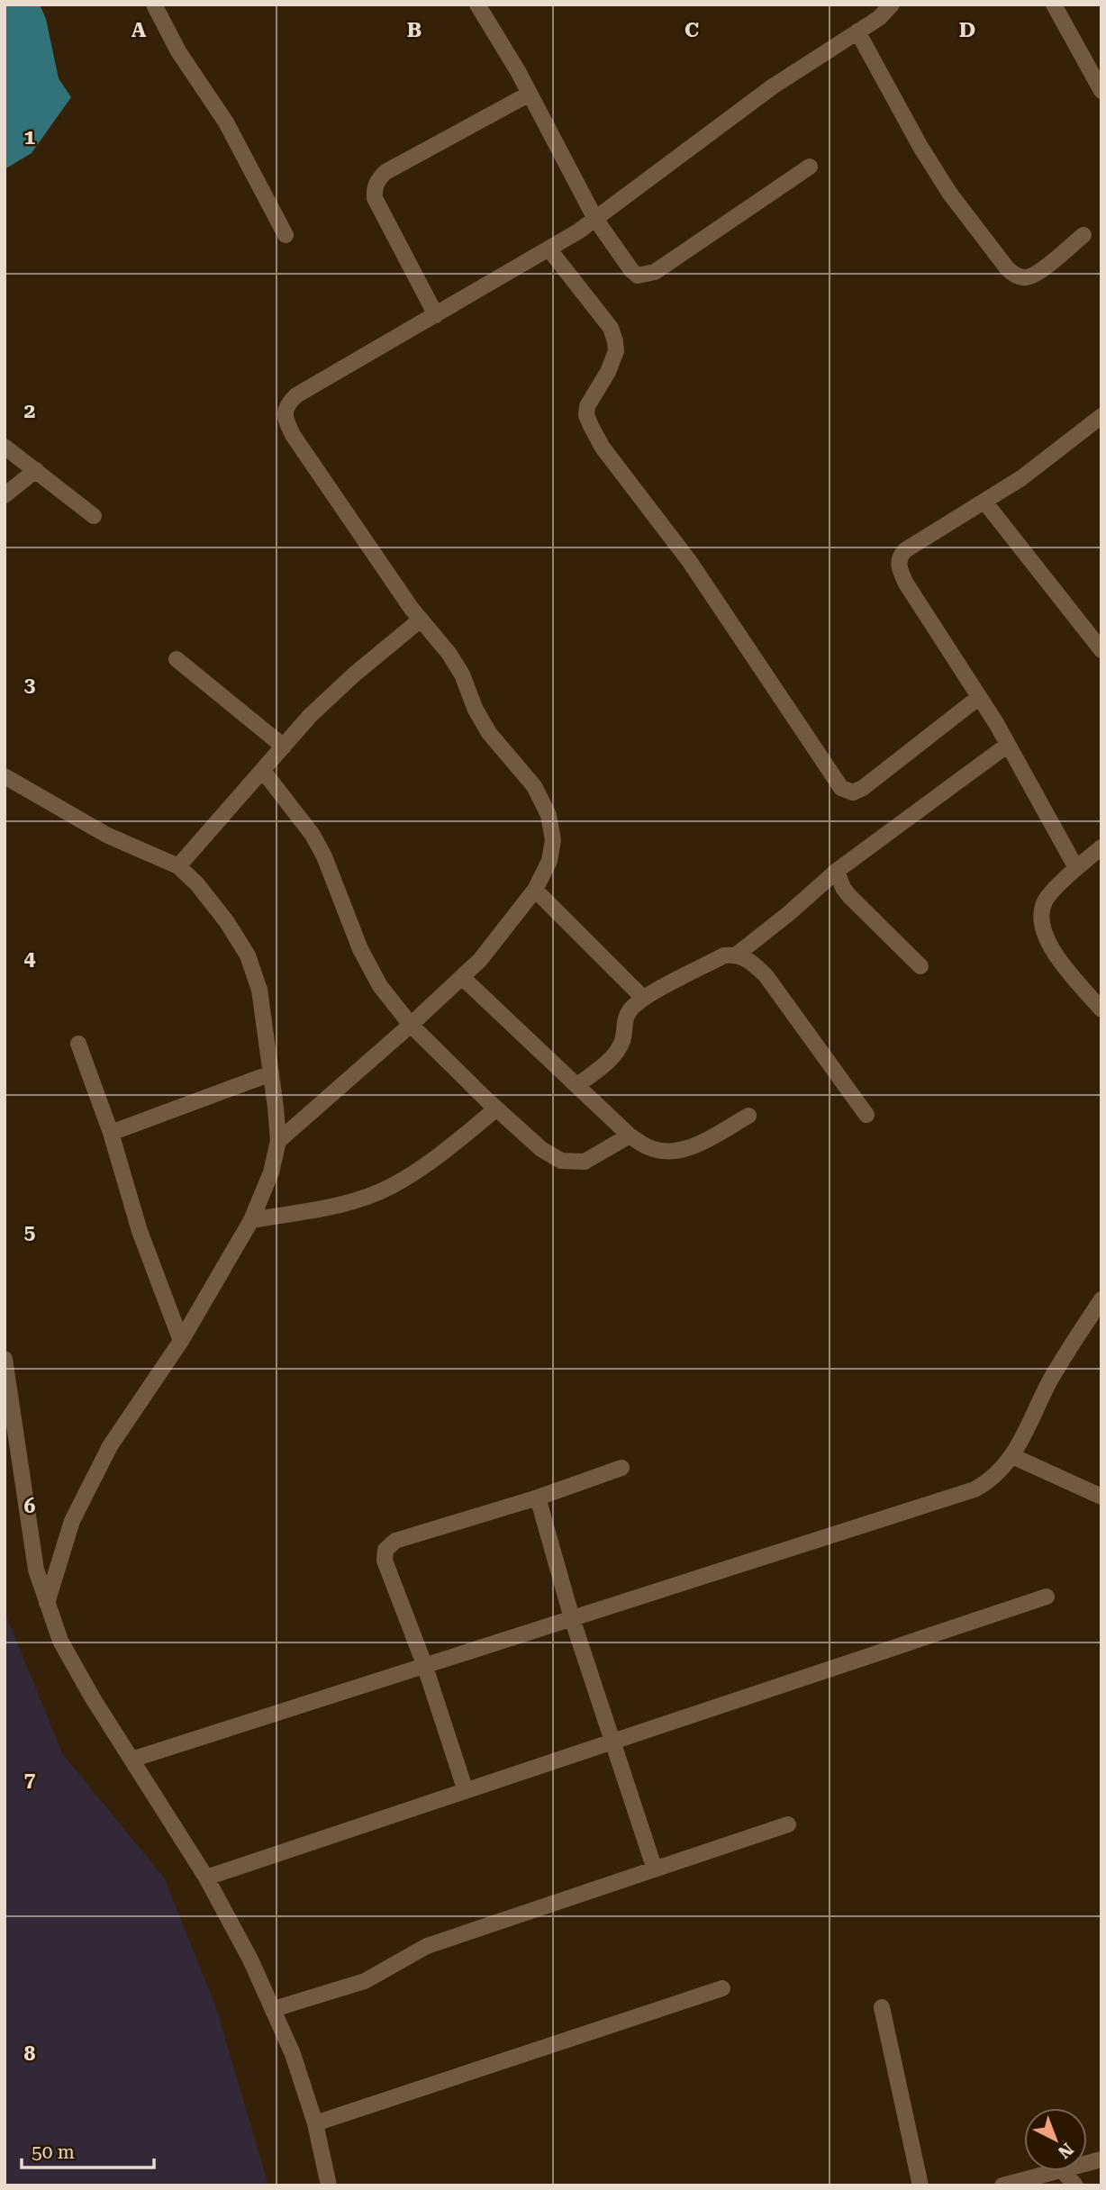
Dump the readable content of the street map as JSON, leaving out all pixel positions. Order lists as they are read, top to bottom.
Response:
{
  "scale_bar": "50 m",
  "north": "bottom right",
  "grid": {
    "columns": [
      "A",
      "B",
      "C",
      "D"
    ],
    "rows": [
      "1",
      "2",
      "3",
      "4",
      "5",
      "6",
      "7",
      "8"
    ]
  }
}
